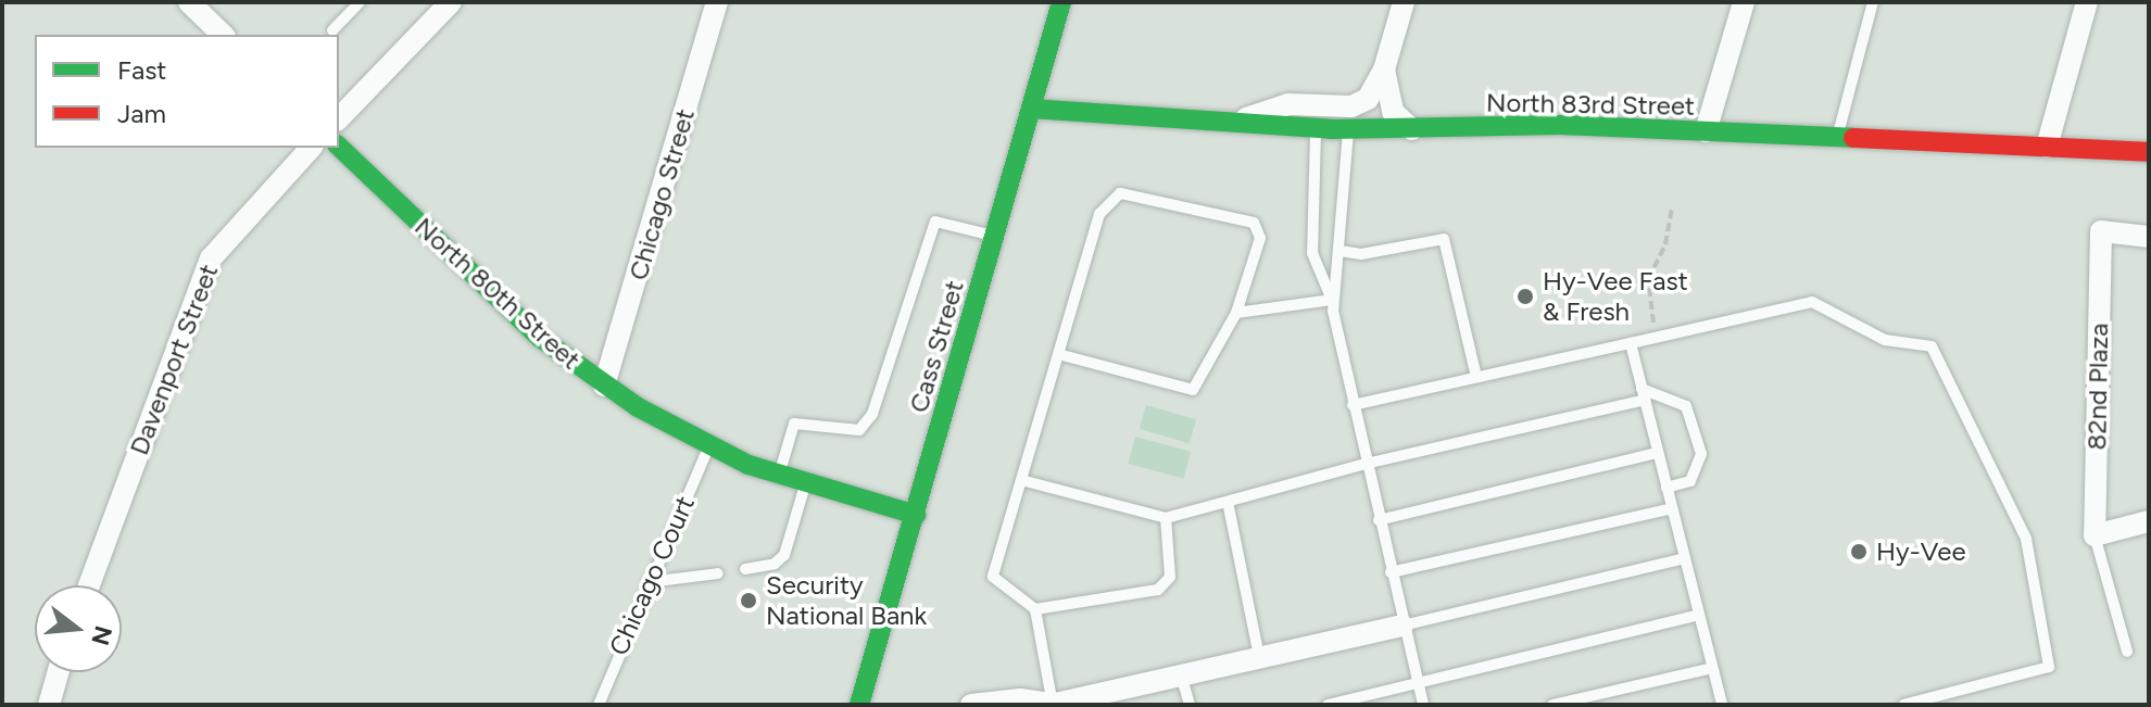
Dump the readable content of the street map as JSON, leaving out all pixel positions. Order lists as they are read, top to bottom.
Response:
{
  "streets": {
    "street": [
      "North 83rd Street",
      "Chicago Street",
      "North 80th Street",
      "Cass Street",
      "Davenport Street",
      "82nd Plaza"
    ],
    "lane": ["Chicago Court"]
  },
  "crossings": [
    ["North 83rd Street", "Cass Street"],
    ["Chicago Street", "North 80th Street"],
    ["North 80th Street", "Cass Street"],
    ["North 80th Street", "Chicago Court"]
  ],
  "places": ["Hy-Vee Fast & Fresh", "Hy-Vee", "Security National Bank"],
  "legend": ["Fast", "Jam"],
  "north": "right"
}
